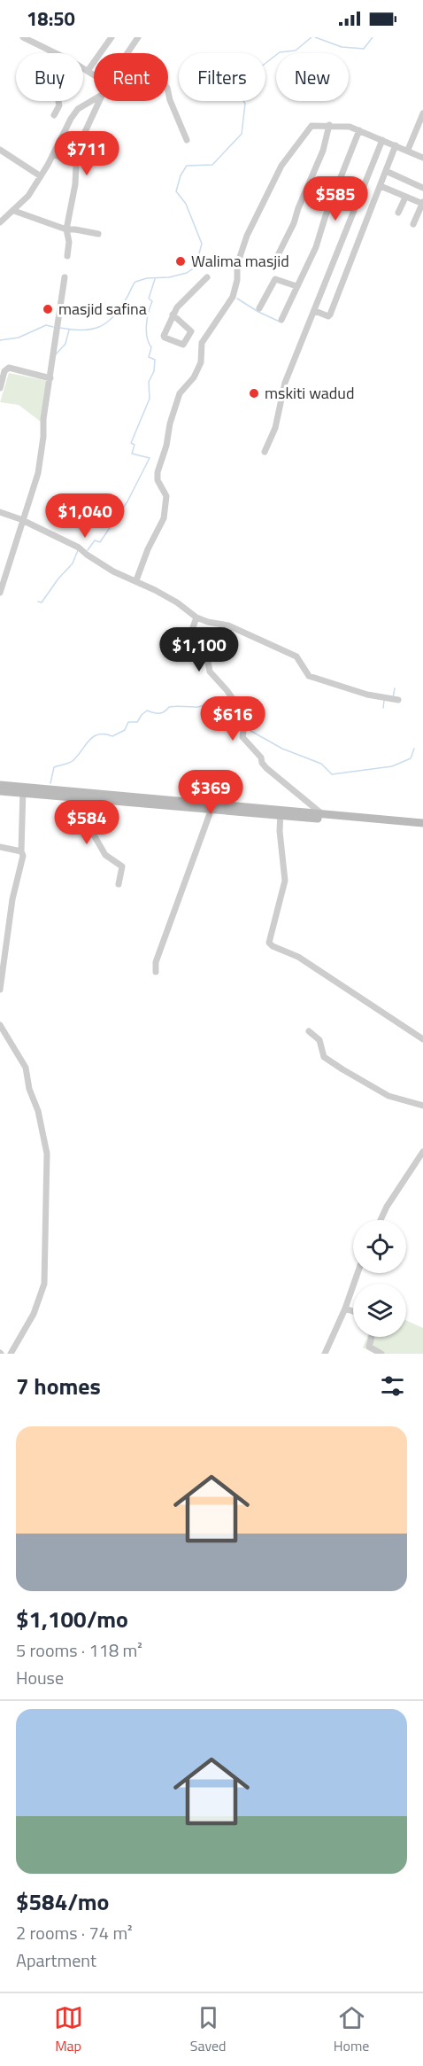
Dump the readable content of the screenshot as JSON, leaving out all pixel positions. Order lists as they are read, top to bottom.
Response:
{
  "places": ["Walima masjid", "masjid safina", "mskiti wadud"],
  "page": {
    "status": "18:50",
    "chip": [
      "Buy",
      "Rent",
      "Filters",
      "New"
    ],
    "price": [
      "$711",
      "$585",
      "$1,040",
      "$1,100",
      "$616",
      "$369",
      "$584"
    ],
    "heading": "7 homes",
    "list": [
      {
        "name": "$1,100/mo",
        "note": "5 rooms · 118 m² · House"
      },
      {
        "name": "$584/mo",
        "note": "2 rooms · 74 m² · Apartment"
      }
    ],
    "tabs": ["Map", "Saved", "Home"]
  }
}
